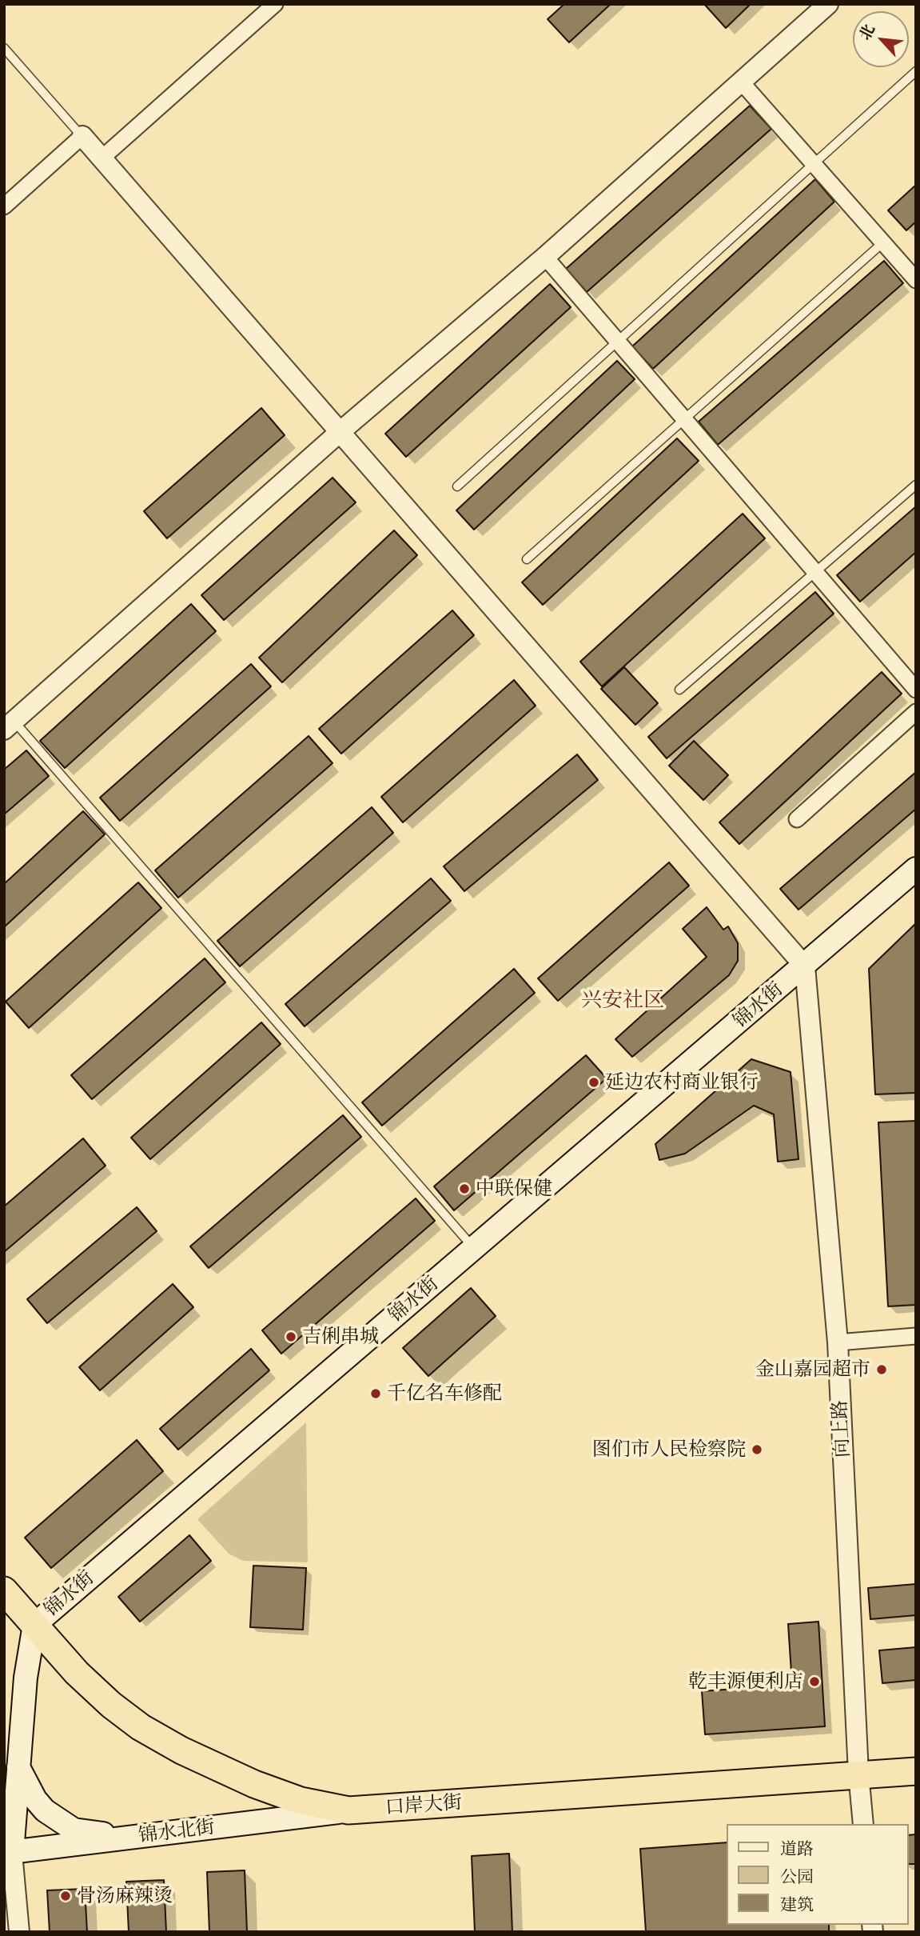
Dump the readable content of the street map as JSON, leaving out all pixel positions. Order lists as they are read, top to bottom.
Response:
{
  "streets": {
    "highway": ["口岸大街"],
    "main road": ["锦水街", "锦水北街"],
    "street": ["向上路"]
  },
  "crossings": [
    ["锦水街", "向上路"],
    ["锦水街", "口岸大街"],
    ["锦水街", "锦水北街"],
    ["向上路", "口岸大街"],
    ["口岸大街", "锦水北街"]
  ],
  "districts": ["兴安社区"],
  "places": [
    "延边农村商业银行",
    "中联保健",
    "吉俐串城",
    "金山嘉园超市",
    "千亿名车修配",
    "图们市人民检察院",
    "乾丰源便利店",
    "骨汤麻辣烫"
  ],
  "legend": ["道路", "公园", "建筑"],
  "north": "top left"
}
